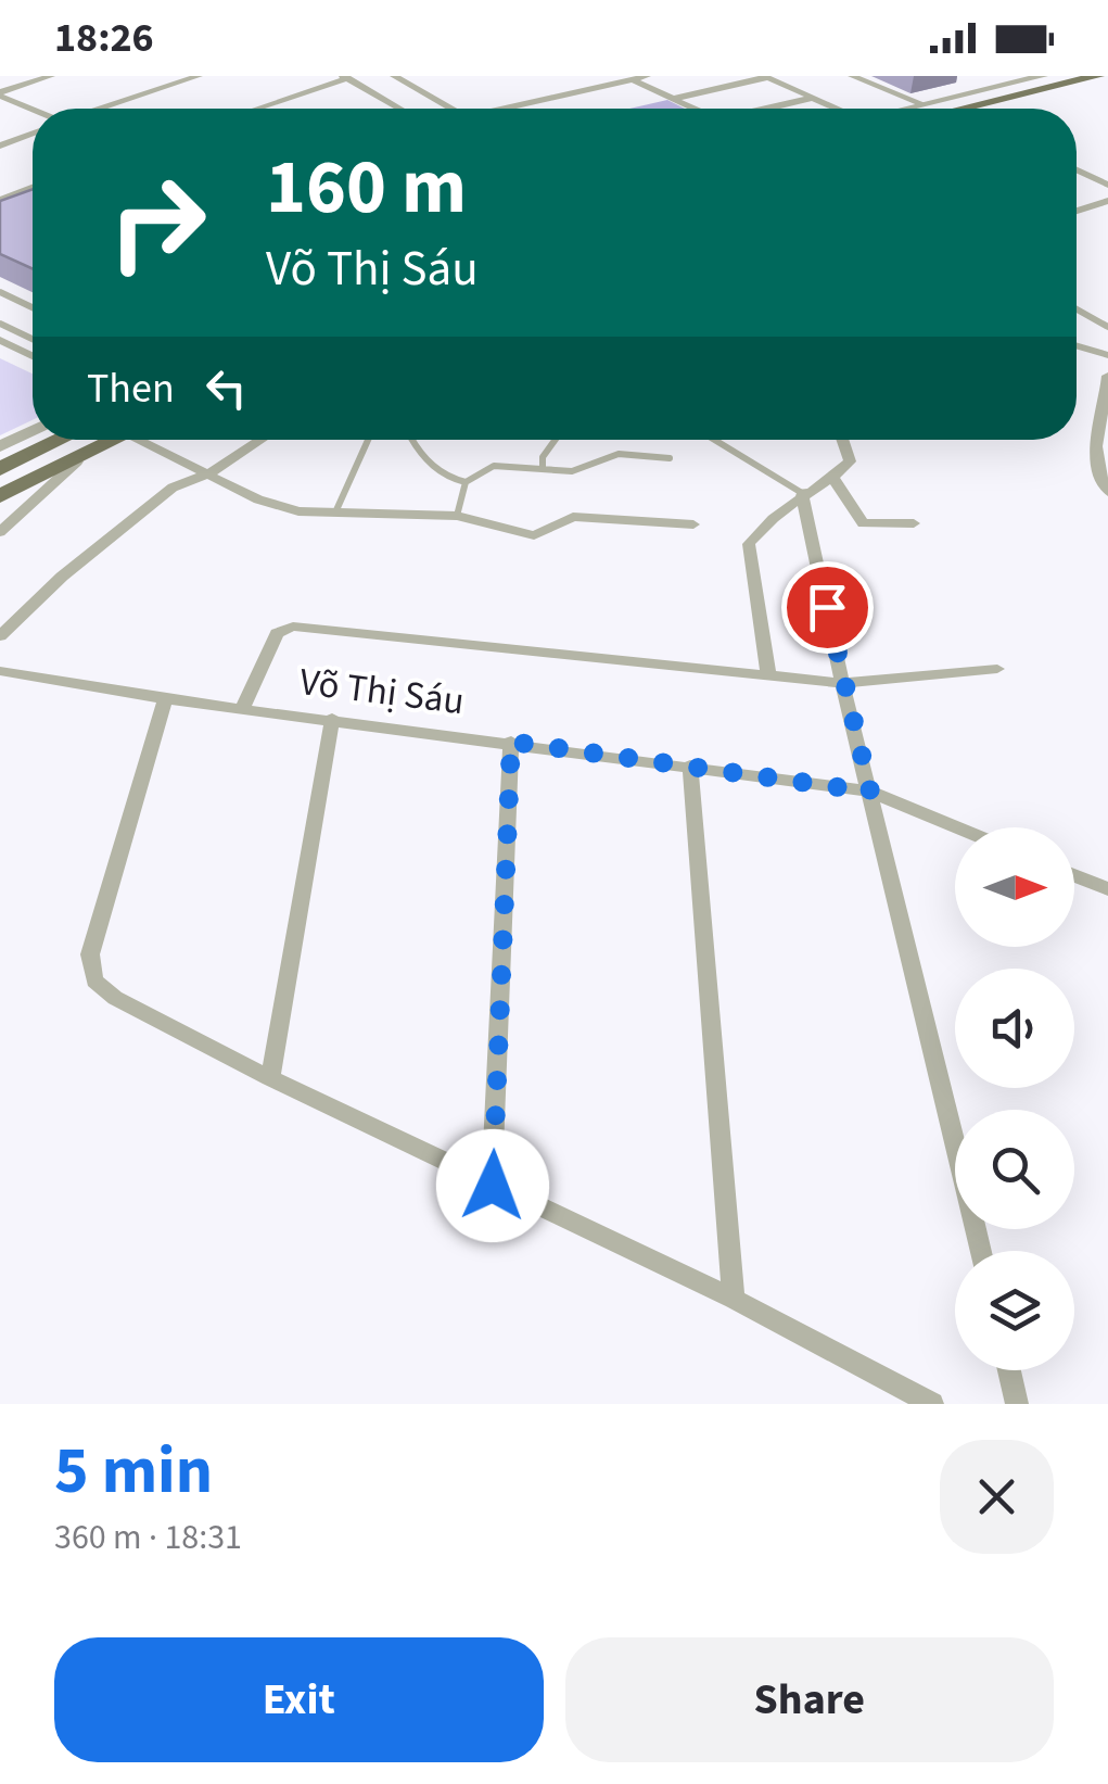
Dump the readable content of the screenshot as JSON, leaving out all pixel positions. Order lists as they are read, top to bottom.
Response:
{
  "streets": {
    "street": ["Võ Thị Sáu"]
  },
  "north": "right",
  "page": {
    "status": "18:26",
    "turn": ["160 m", "Võ Thị Sáu"],
    "then": "Then",
    "heading": ["5 min", "360 m · 18:31"],
    "buttons": ["Exit", "Share"]
  }
}
